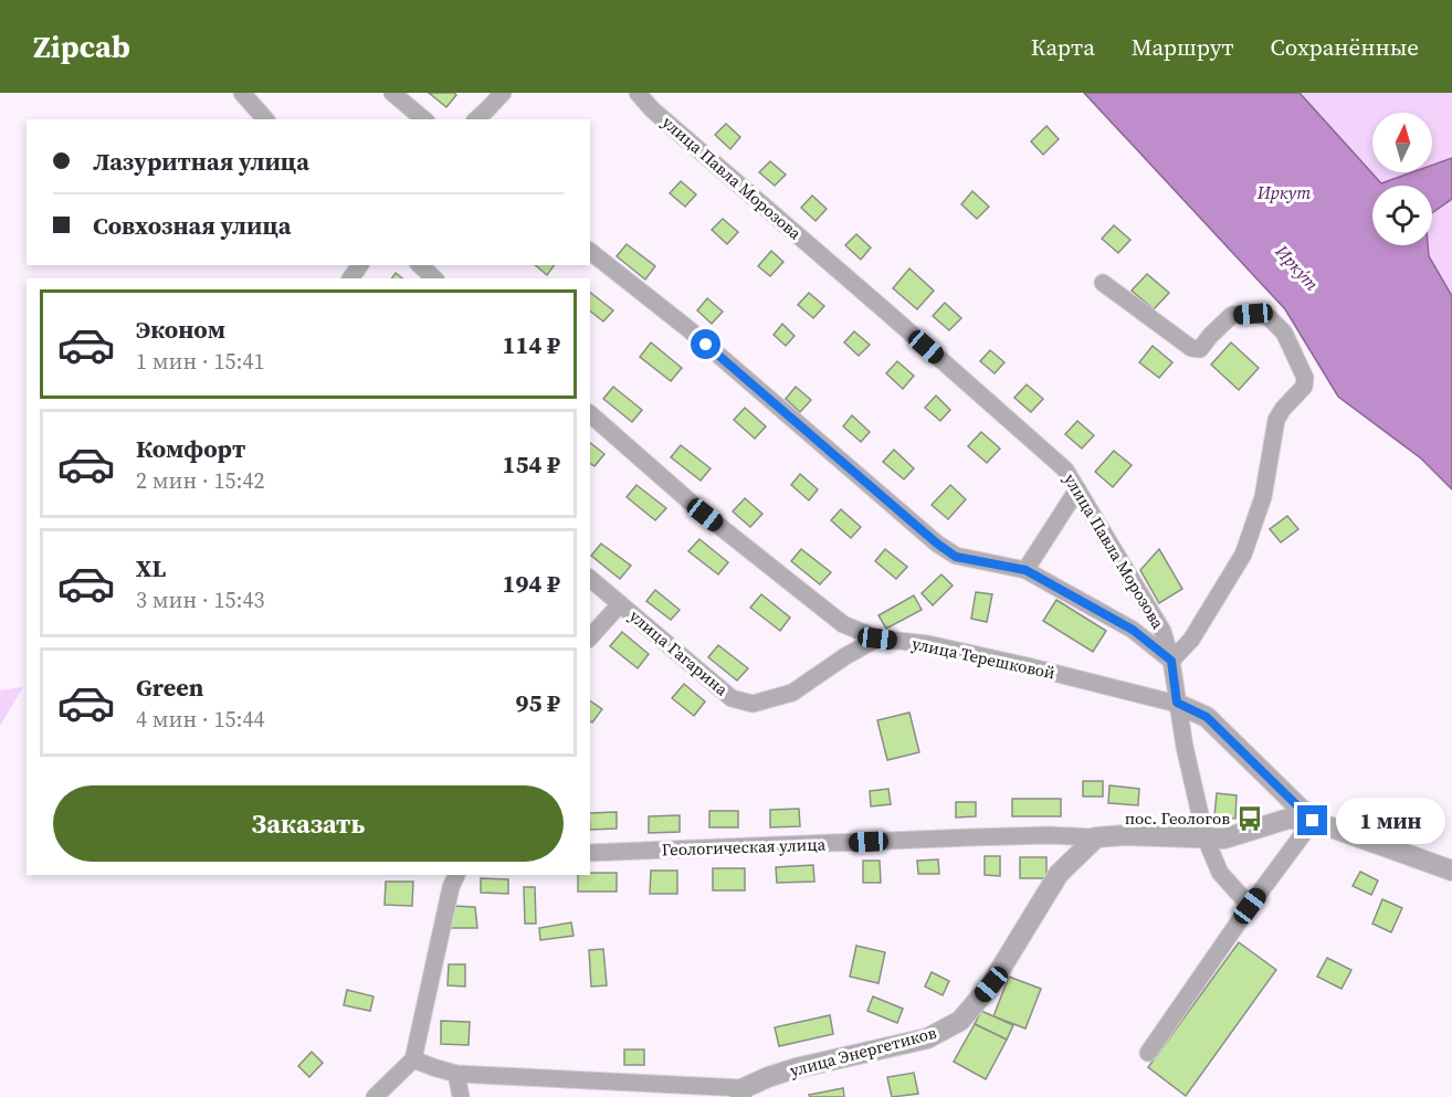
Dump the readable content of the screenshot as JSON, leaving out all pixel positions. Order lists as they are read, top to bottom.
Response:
{
  "streets": {
    "street": [
      "улица Павла Морозова",
      "улица Гагарина",
      "улица Терешковой",
      "Геологическая улица",
      "улица Энергетиков"
    ]
  },
  "crossings": [
    ["улица Павла Морозова", "улица Терешковой"],
    ["улица Гагарина", "улица Терешковой"],
    ["Геологическая улица", "улица Энергетиков"]
  ],
  "water": ["Иркут", "Ирку́т"],
  "places": {
    "bus stop": ["пос. Геологов"]
  },
  "north": "top",
  "page": {
    "header": "Zipcab",
    "nav": ["Карта", "Маршрут", "Сохранённые"],
    "banner": ["Лазуритная улица", "Совхозная улица"],
    "list": [
      {
        "name": "Эконом",
        "note": "1 мин · 15:41",
        "value": "114 ₽"
      },
      {
        "name": "Комфорт",
        "note": "2 мин · 15:42",
        "value": "154 ₽"
      },
      {
        "name": "XL",
        "note": "3 мин · 15:43",
        "value": "194 ₽"
      },
      {
        "name": "Green",
        "note": "4 мин · 15:44",
        "value": "95 ₽"
      }
    ],
    "buttons": "Заказать",
    "bubble": "1 мин"
  }
}
